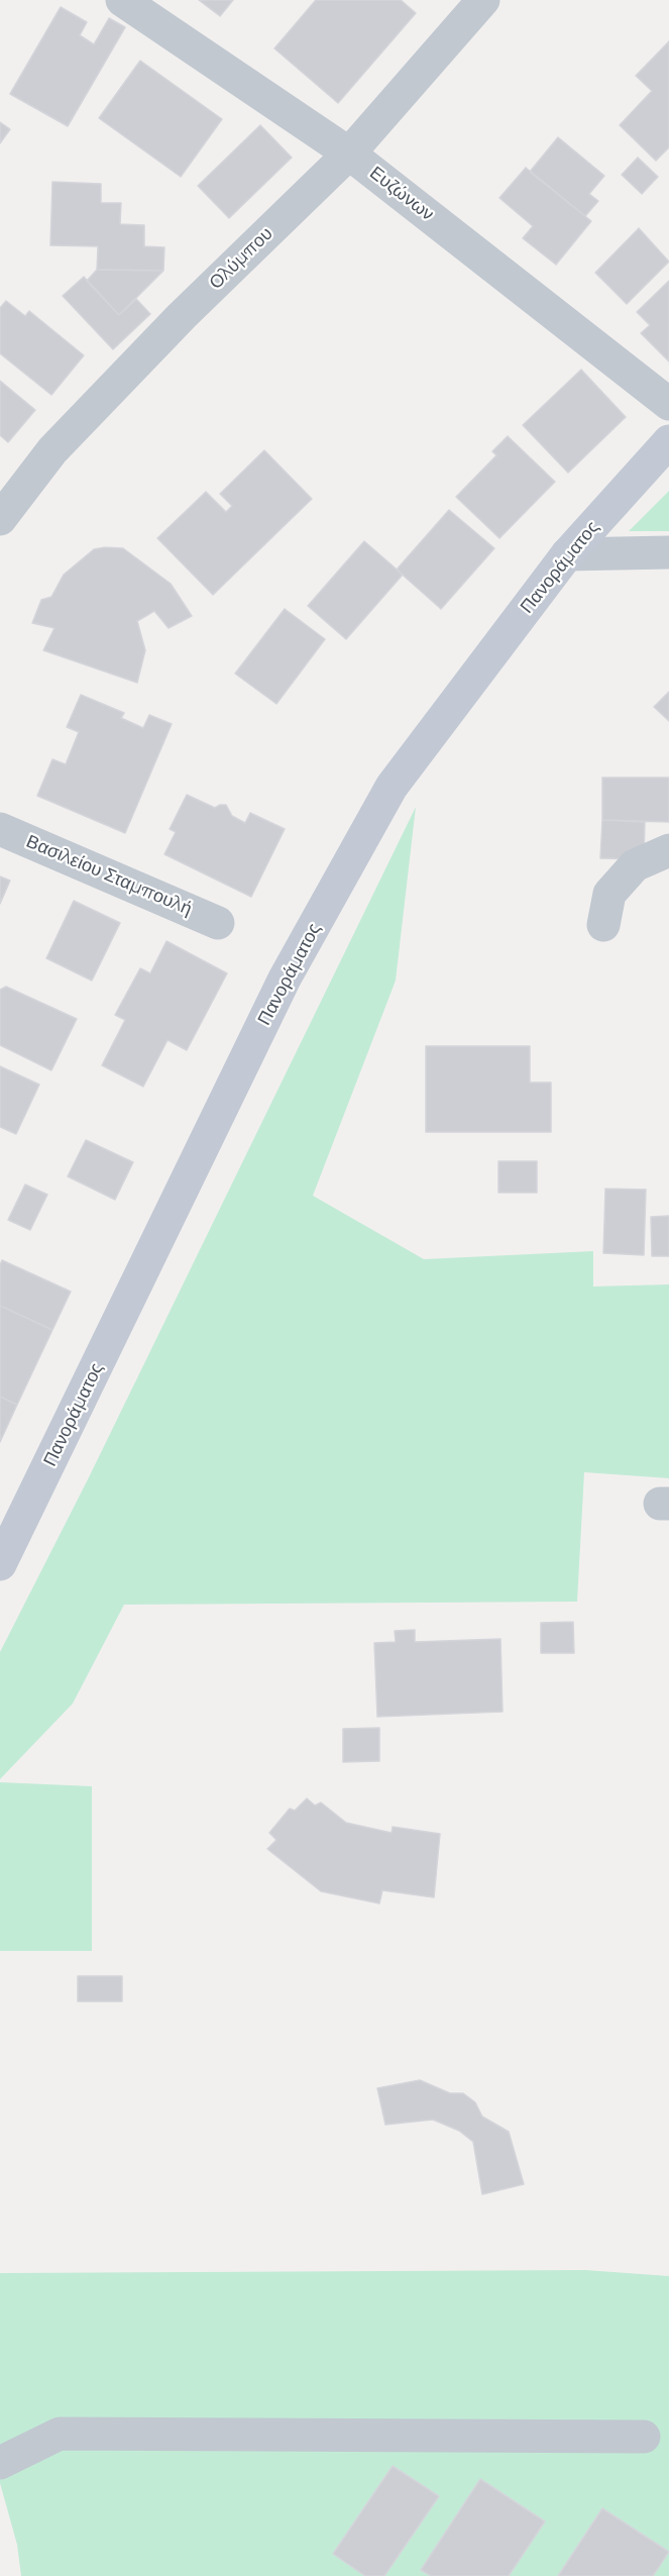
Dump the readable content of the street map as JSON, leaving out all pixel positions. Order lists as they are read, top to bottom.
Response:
{
  "streets": {
    "main road": ["Πανοράματος"],
    "street": ["Ευζώνων", "Ολύμπου", "Βασιλείου Σταμπουλή"]
  },
  "crossings": [
    ["Ευζώνων", "Ολύμπου"]
  ]
}
